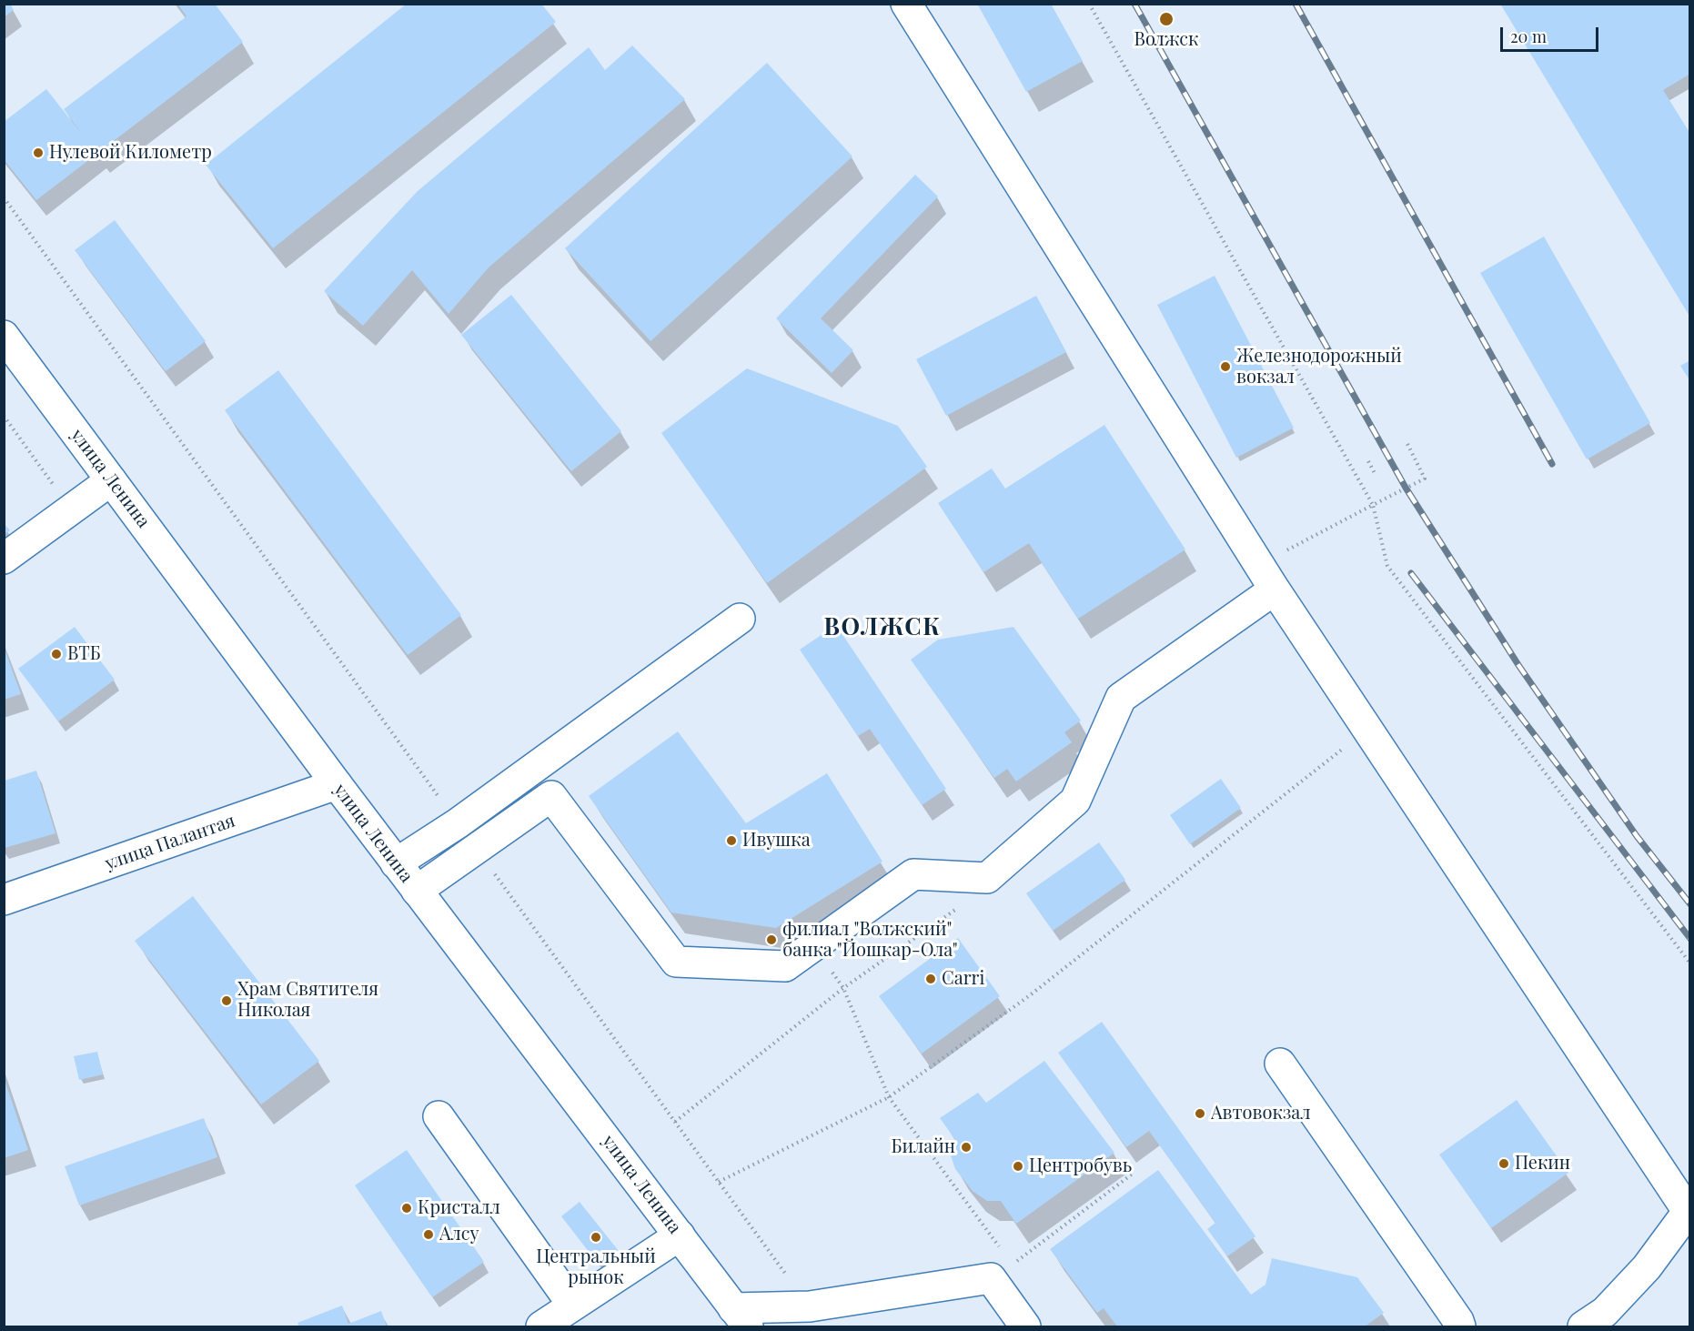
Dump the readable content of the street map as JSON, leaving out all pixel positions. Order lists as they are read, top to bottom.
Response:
{
  "streets": {
    "main road": ["улица Ленина", "улица Палантая"]
  },
  "crossings": [
    ["улица Ленина", "улица Палантая"]
  ],
  "districts": ["ВОЛЖСК"],
  "places": [
    "Волжск",
    "Нулевой Километр",
    "Железнодорожный вокзал",
    "ВТБ",
    "Ивушка",
    "филиал \"Волжский\" банка \"Йошкар-Ола\"",
    "Carri",
    "Храм Святителя Николая",
    "Автовокзал",
    "Билайн",
    "Пекин",
    "Центробувь",
    "Кристалл",
    "Алсу",
    "Центральный рынок"
  ],
  "scale_bar": "20 m"
}
